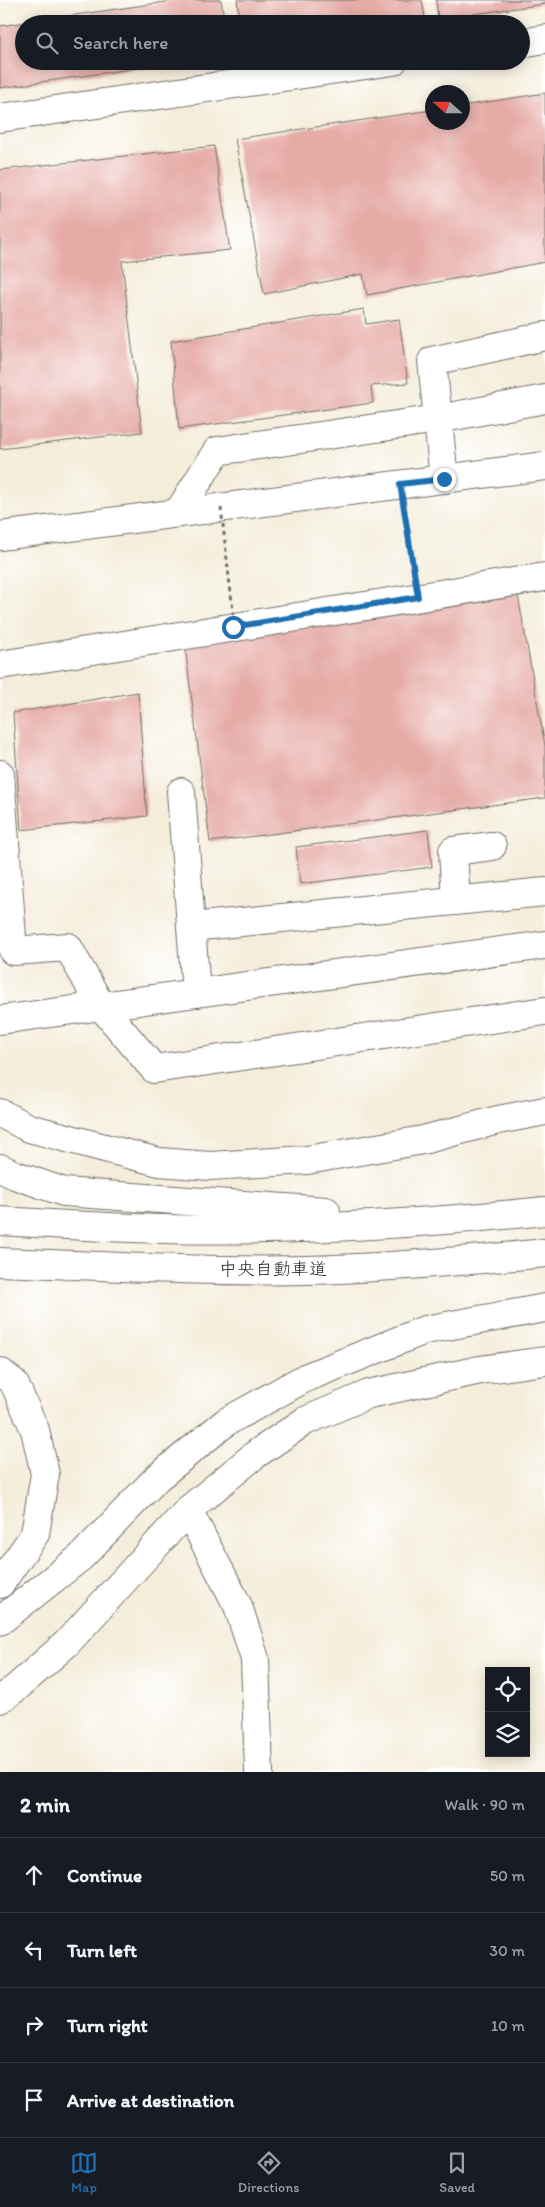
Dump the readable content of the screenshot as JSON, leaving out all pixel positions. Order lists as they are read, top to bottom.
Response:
{
  "streets": {
    "main road": ["中央自動車道"]
  },
  "north": "left",
  "page": {
    "search": "Search here",
    "heading": ["2 min", "Walk · 90 m"],
    "list": [
      ["Continue", "50 m"],
      ["Turn left", "30 m"],
      ["Turn right", "10 m"],
      "Arrive at destination"
    ],
    "nav": ["Map", "Directions", "Saved"]
  }
}
